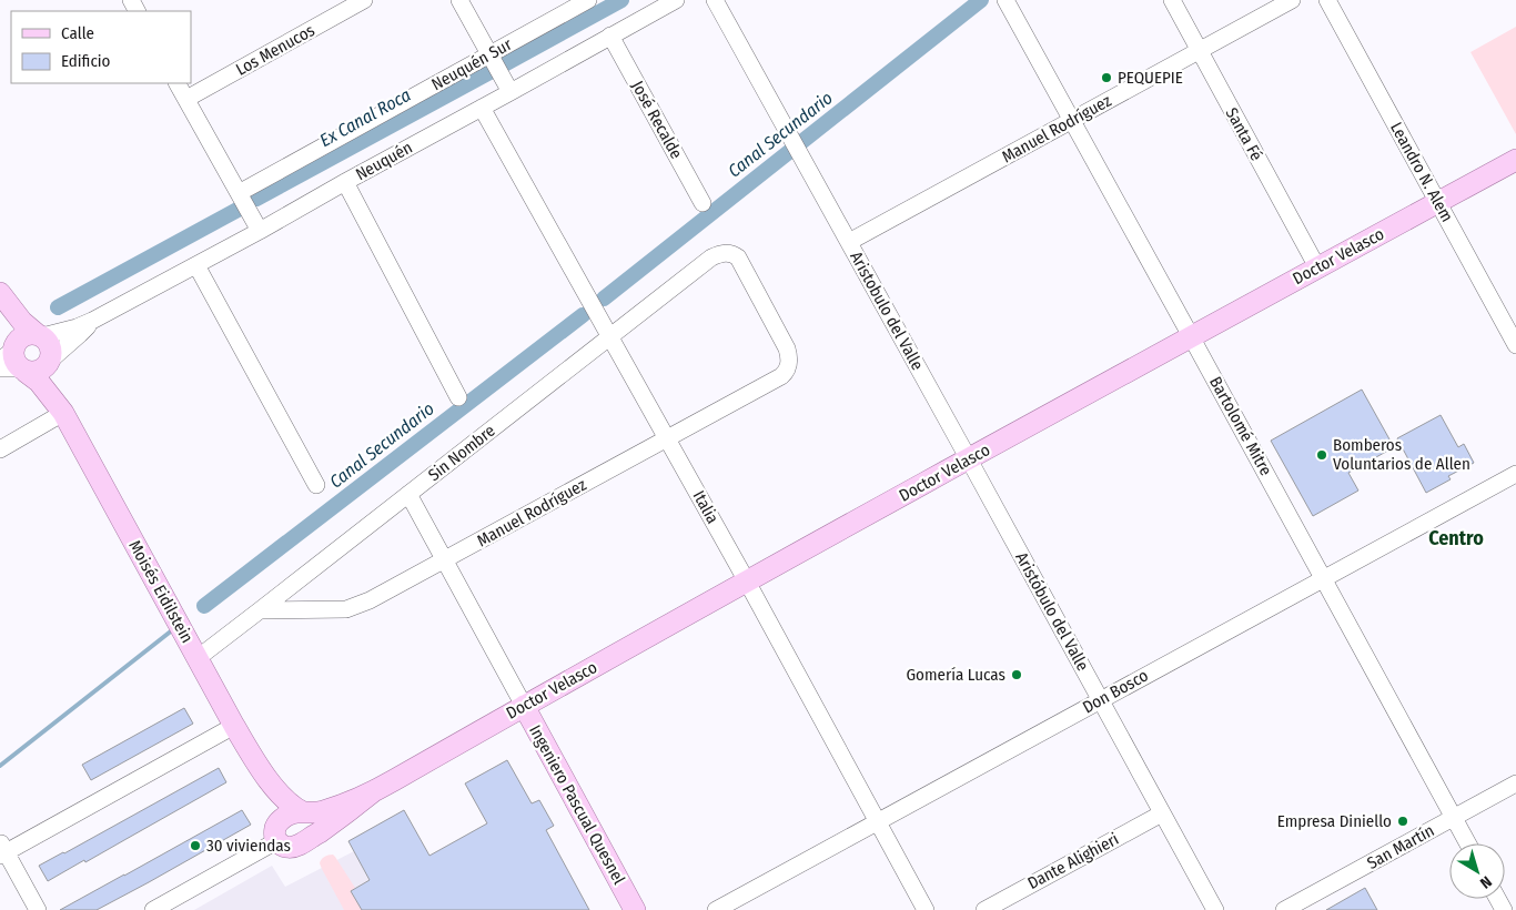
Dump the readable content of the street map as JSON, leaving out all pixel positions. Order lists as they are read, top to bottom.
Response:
{
  "streets": {
    "main road": ["Doctor Velasco", "Moisés Eidilstein", "Ingeniero Pascual Quesnel"],
    "street": [
      "Los Menucos",
      "Neuquén Sur",
      "José Recalde",
      "Manuel Rodríguez",
      "Santa Fé",
      "Neuquén",
      "Leandro N. Alem",
      "Aristobulo del Valle",
      "Bartolomé Mitre",
      "Sin Nombre",
      "Italia",
      "Aristóbulo del Valle",
      "Don Bosco",
      "San Martín",
      "Dante Alighieri"
    ]
  },
  "crossings": [
    ["José Recalde", "Neuquén"],
    ["Manuel Rodríguez", "Santa Fé"],
    ["Manuel Rodríguez", "Aristobulo del Valle"],
    ["Manuel Rodríguez", "Bartolomé Mitre"],
    ["Manuel Rodríguez", "Sin Nombre"],
    ["Manuel Rodríguez", "Italia"],
    ["Manuel Rodríguez", "Ingeniero Pascual Quesnel"],
    ["Santa Fé", "Doctor Velasco"],
    ["Neuquén", "Italia"],
    ["Neuquén", "Moisés Eidilstein"],
    ["Leandro N. Alem", "Doctor Velasco"],
    ["Doctor Velasco", "Aristobulo del Valle"],
    ["Doctor Velasco", "Bartolomé Mitre"],
    ["Doctor Velasco", "Italia"],
    ["Doctor Velasco", "Moisés Eidilstein"],
    ["Doctor Velasco", "Aristóbulo del Valle"],
    ["Doctor Velasco", "Ingeniero Pascual Quesnel"],
    ["Aristobulo del Valle", "Aristóbulo del Valle"],
    ["Bartolomé Mitre", "Don Bosco"],
    ["Bartolomé Mitre", "San Martín"],
    ["Sin Nombre", "Italia"],
    ["Sin Nombre", "Moisés Eidilstein"],
    ["Sin Nombre", "Ingeniero Pascual Quesnel"],
    ["Italia", "Don Bosco"],
    ["Aristóbulo del Valle", "Don Bosco"],
    ["Aristóbulo del Valle", "Dante Alighieri"]
  ],
  "districts": ["Centro"],
  "water": ["Ex Canal Roca", "Canal Secundario"],
  "places": [
    "PEQUEPIE",
    "Bomberos Voluntarios de Allen",
    "Gomería Lucas",
    "Empresa Diniello",
    "30 viviendas"
  ],
  "legend": ["Calle", "Edificio"],
  "north": "bottom right"
}
